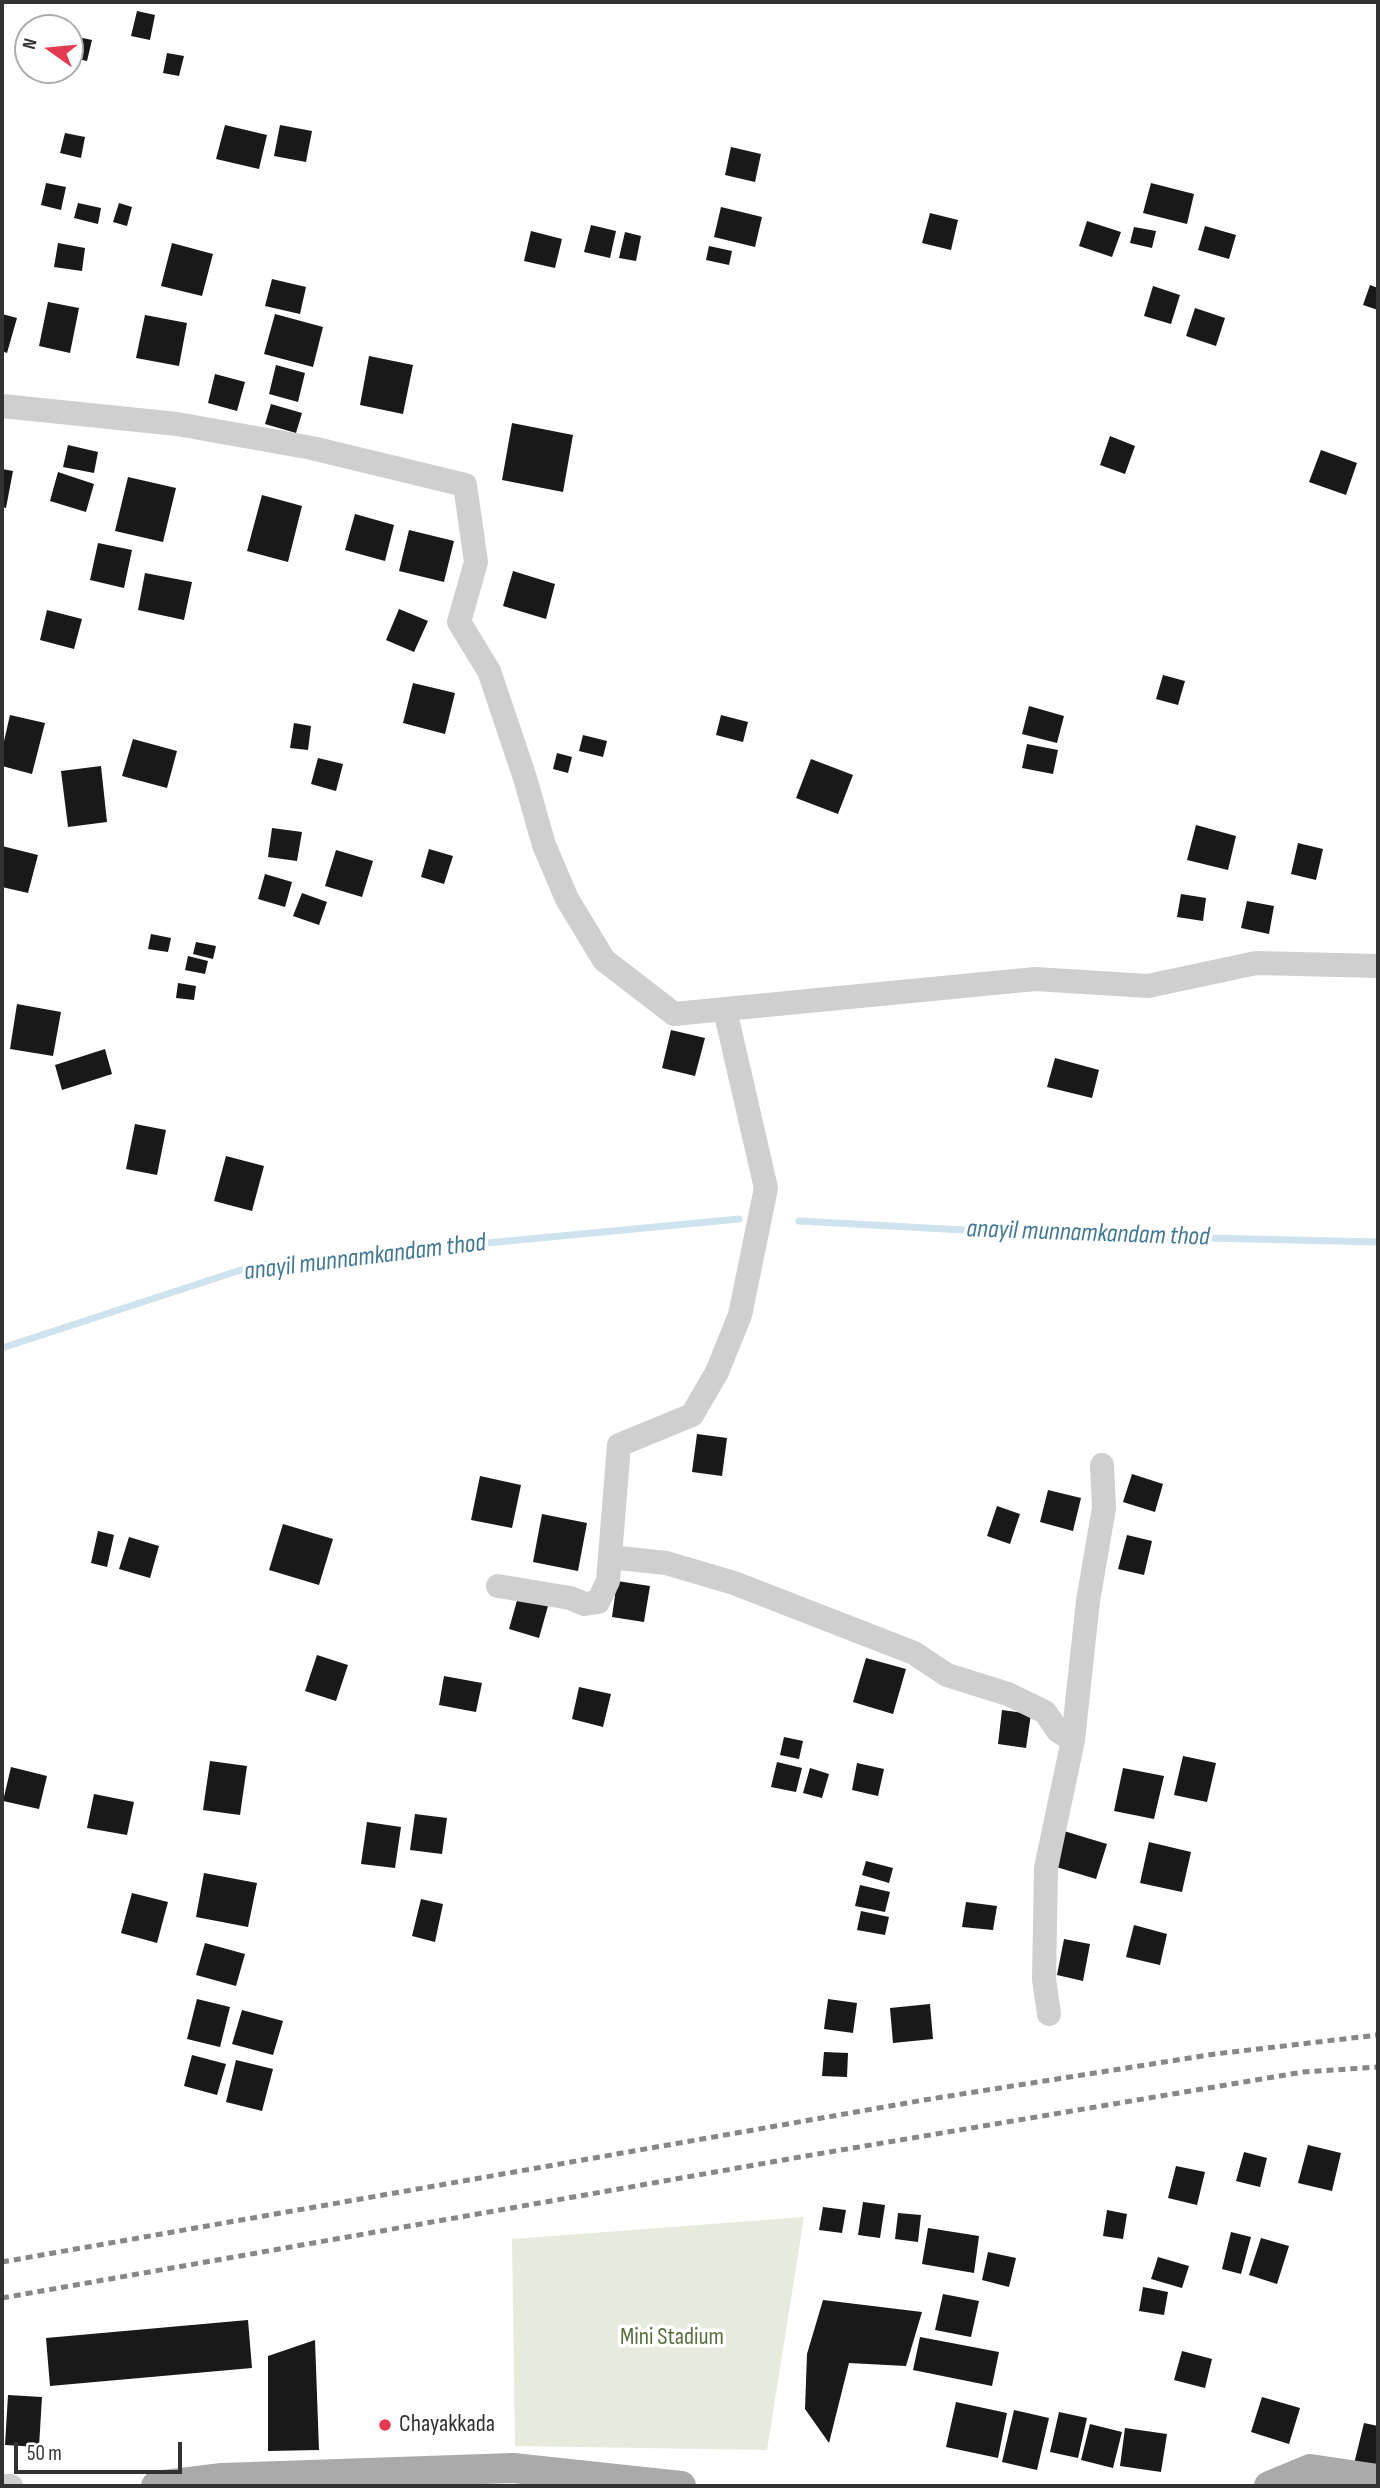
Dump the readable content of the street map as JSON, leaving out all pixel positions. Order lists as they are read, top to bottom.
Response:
{
  "water": ["anayil munnamkandam thod"],
  "parks": ["Mini Stadium"],
  "places": ["Chayakkada"],
  "scale_bar": "50 m",
  "north": "left"
}
